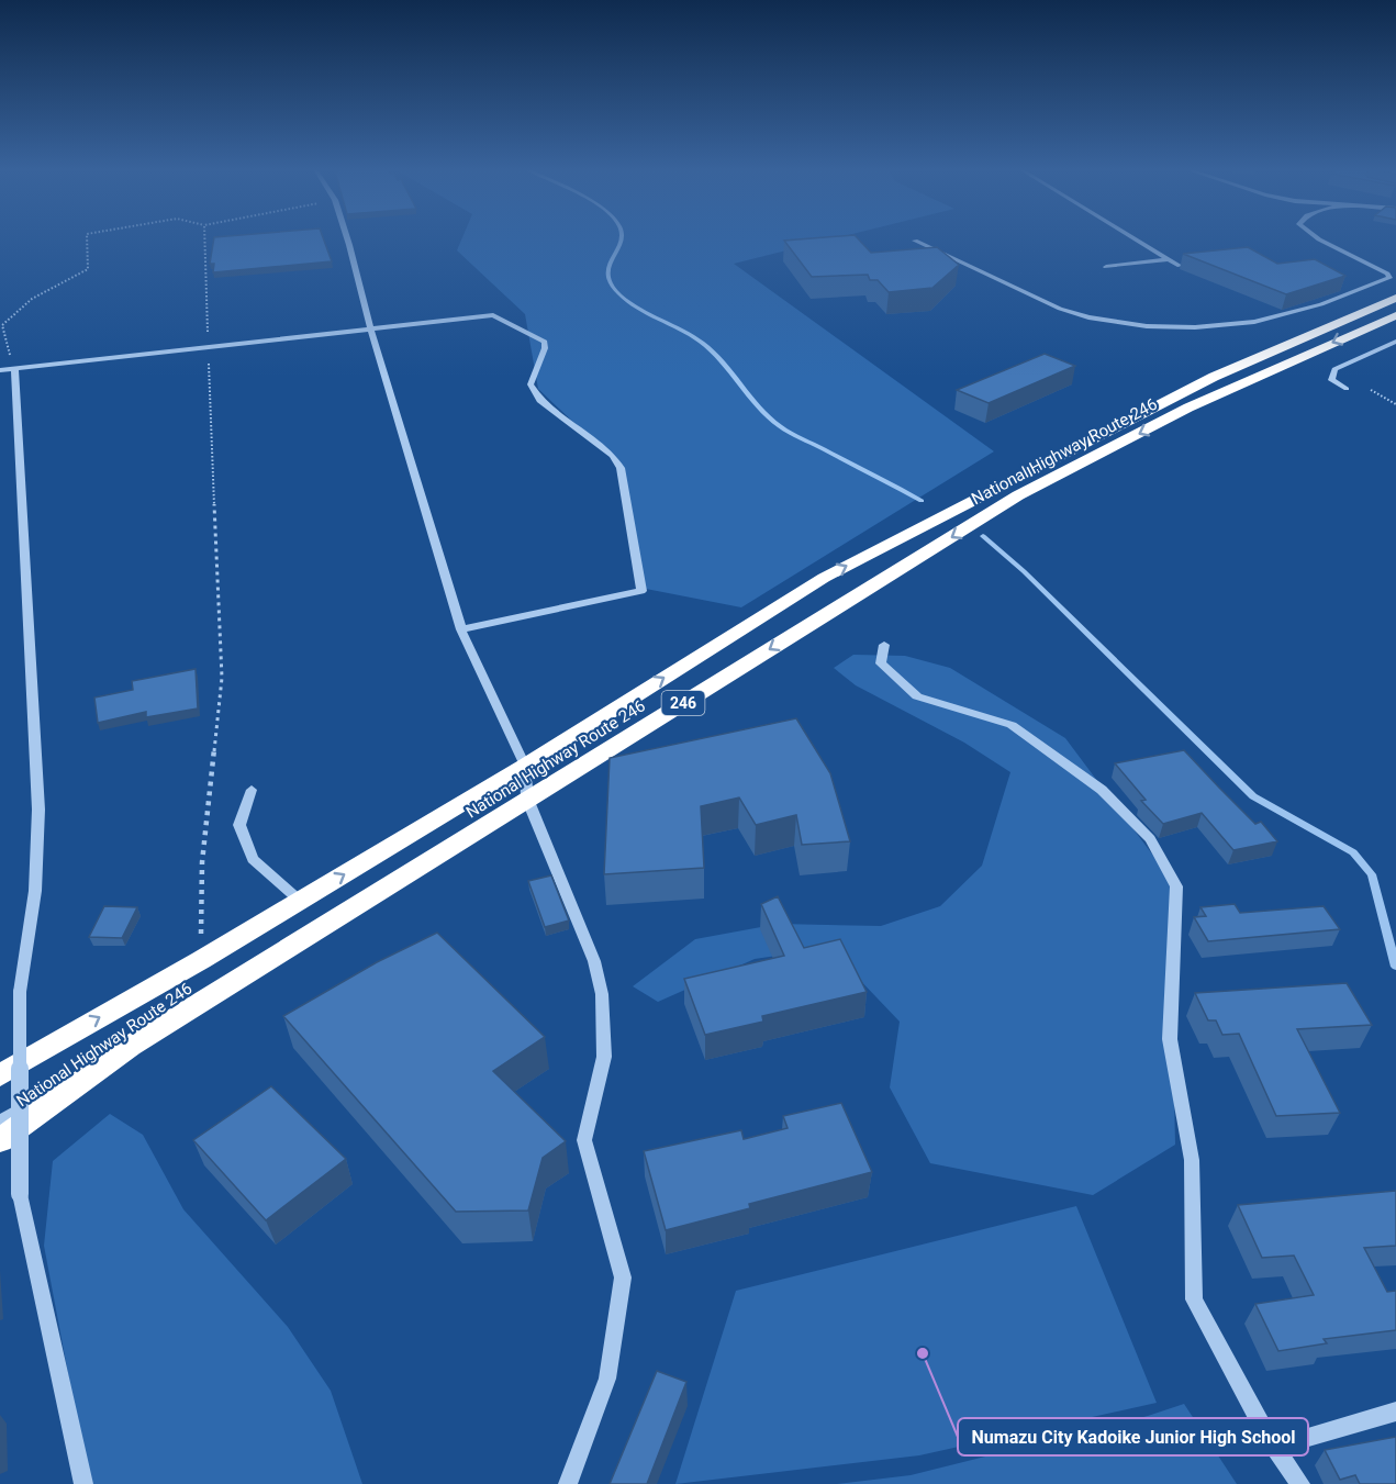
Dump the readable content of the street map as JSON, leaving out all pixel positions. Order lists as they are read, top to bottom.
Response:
{
  "streets": {
    "highway": ["National Highway Route 246", "246"]
  },
  "places": ["Numazu City Kadoike Junior High School"]
}
